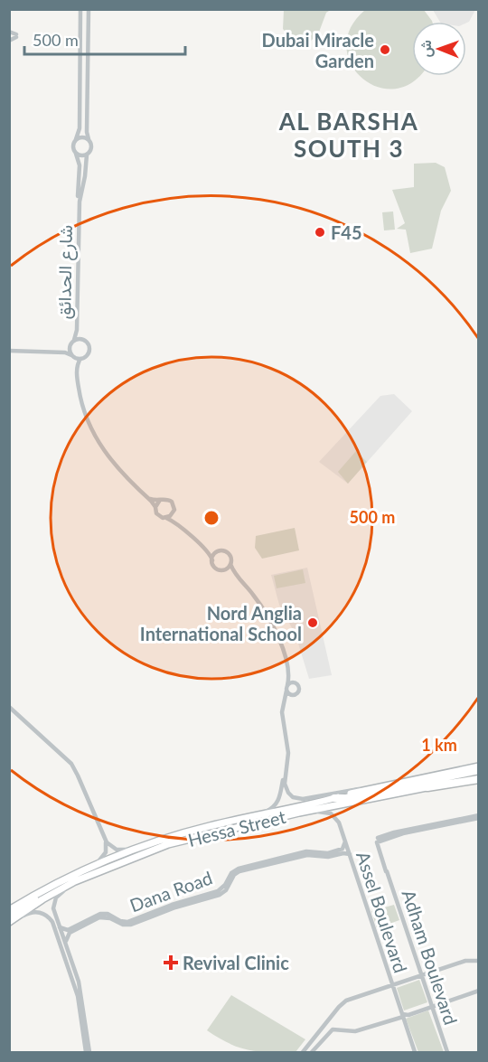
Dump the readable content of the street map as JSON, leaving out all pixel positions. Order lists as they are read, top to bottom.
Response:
{
  "streets": {
    "main road": ["Hessa Street"],
    "street": [
      "شارع الحدائق",
      "Dana Road",
      "Assel Boulevard",
      "Adham Boulevard"
    ]
  },
  "crossings": [
    ["Hessa Street", "Assel Boulevard"],
    ["Dana Road", "Assel Boulevard"]
  ],
  "districts": ["AL BARSHA SOUTH 3"],
  "places": {
    "other": ["Dubai Miracle Garden", "F45", "Nord Anglia International School"],
    "health": ["Revival Clinic"]
  },
  "scale_bar": "500 m",
  "north": "left",
  "rings": ["500 m", "1 km"]
}
